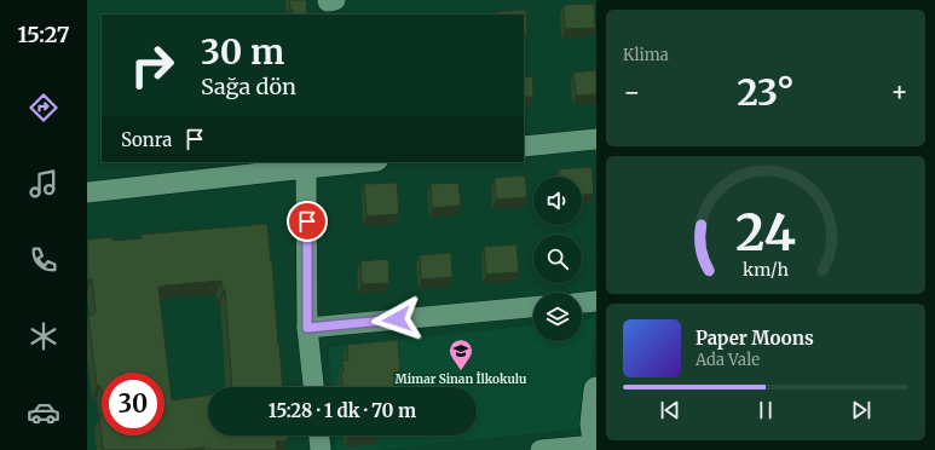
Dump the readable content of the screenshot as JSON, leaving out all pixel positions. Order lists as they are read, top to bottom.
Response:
{
  "places": {
    "school or university": ["Mimar Sinan İlkokulu"]
  },
  "page": {
    "tabs": "15:27",
    "tile": "Klima",
    "turn": ["30 m", "Sağa dön"],
    "heat": ["−", "23°", "+"],
    "then": "Sonra",
    "song": ["Paper Moons", "Ada Vale"],
    "limit": "30",
    "trip": "15:28 · 1 dk · 70 m",
    "gauge": ["24", "km/h"]
  }
}
